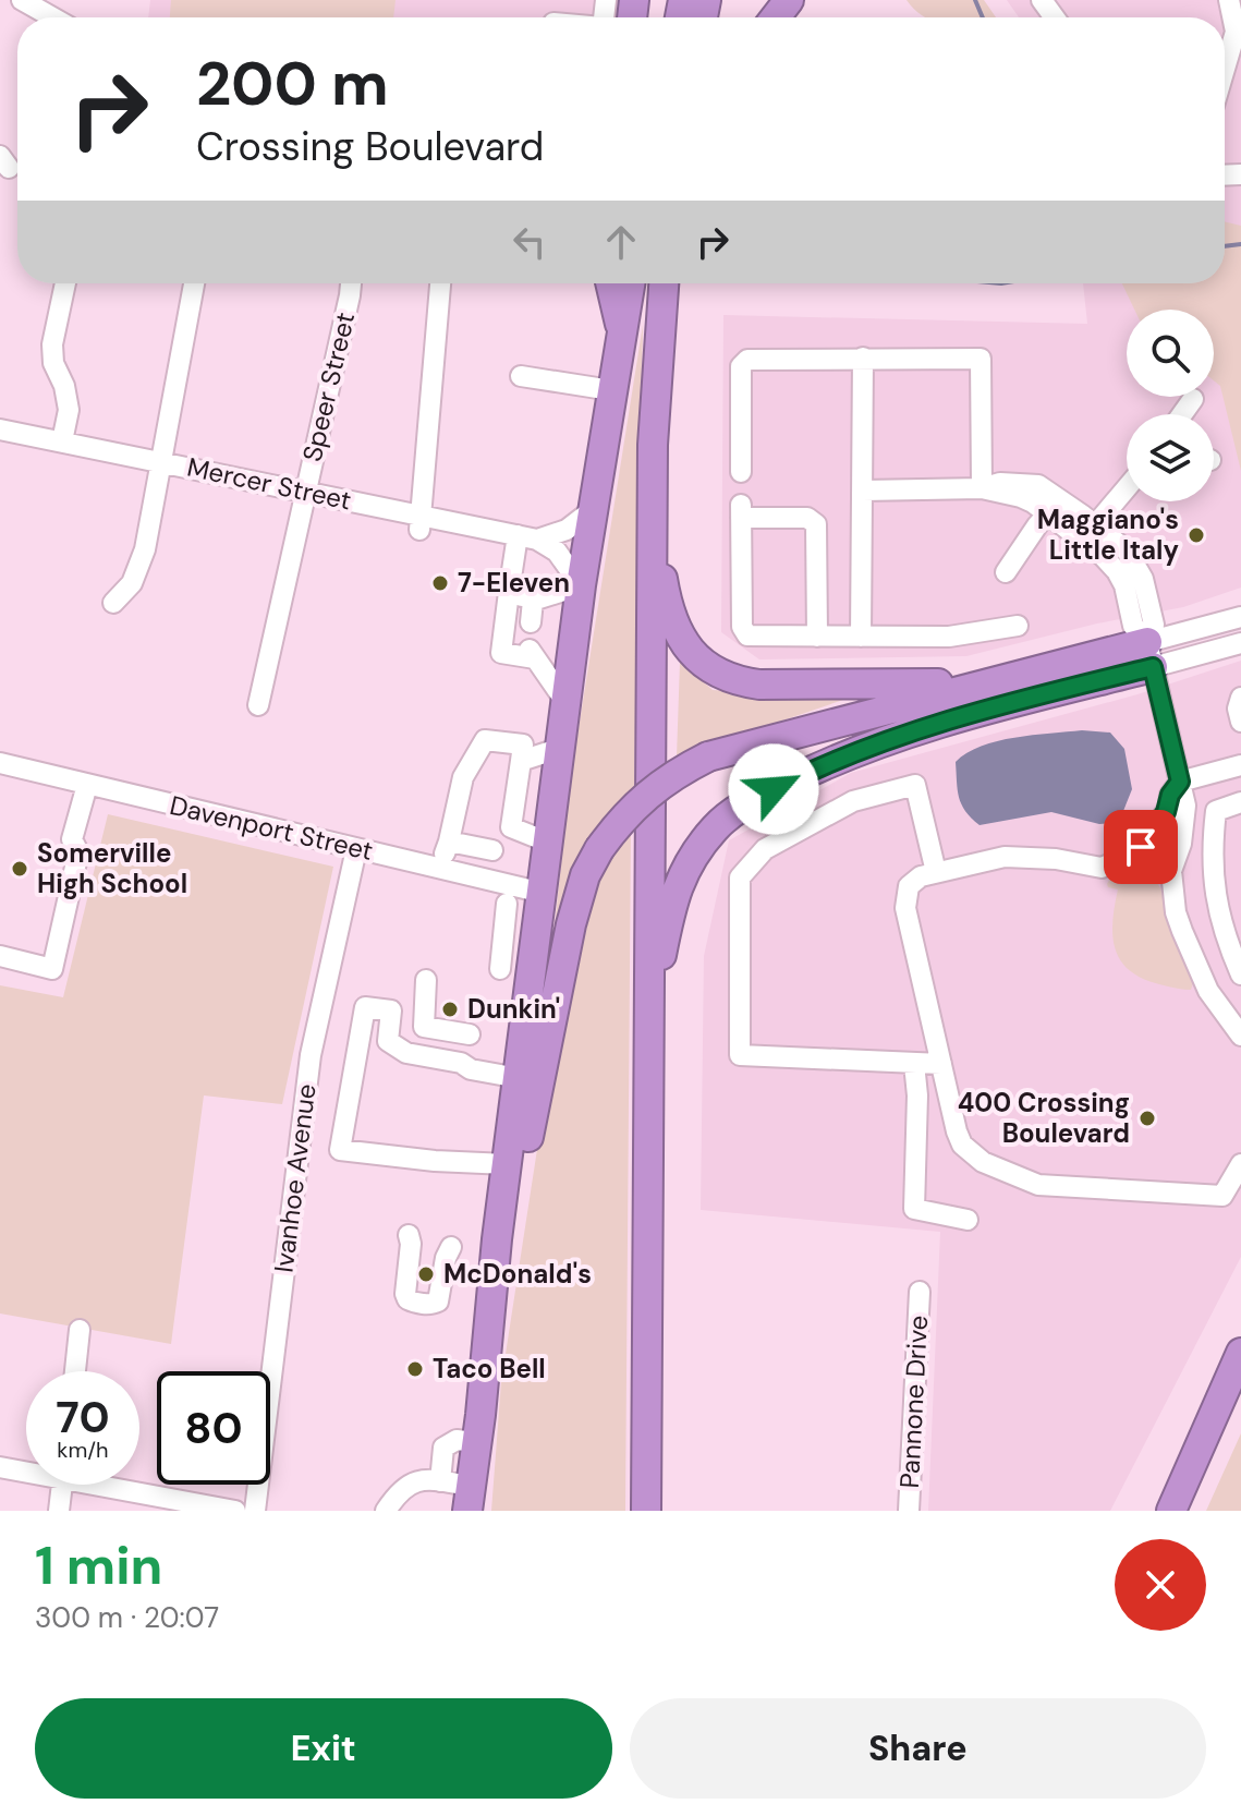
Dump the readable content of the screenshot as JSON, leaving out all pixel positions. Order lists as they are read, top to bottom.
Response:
{
  "streets": {
    "street": [
      "Speer Street",
      "Mercer Street",
      "Davenport Street",
      "Ivanhoe Avenue",
      "Pannone Drive"
    ]
  },
  "crossings": [
    ["Speer Street", "Mercer Street"],
    ["Davenport Street", "Ivanhoe Avenue"]
  ],
  "places": [
    "Maggiano's Little Italy",
    "7-Eleven",
    "Somerville High School",
    "Dunkin'",
    "400 Crossing Boulevard",
    "McDonald's",
    "Taco Bell"
  ],
  "page": {
    "turn": ["200 m", "Crossing Boulevard"],
    "speed": "70 km/h",
    "limit": "80",
    "heading": ["1 min", "300 m · 20:07"],
    "buttons": ["Exit", "Share"]
  }
}
